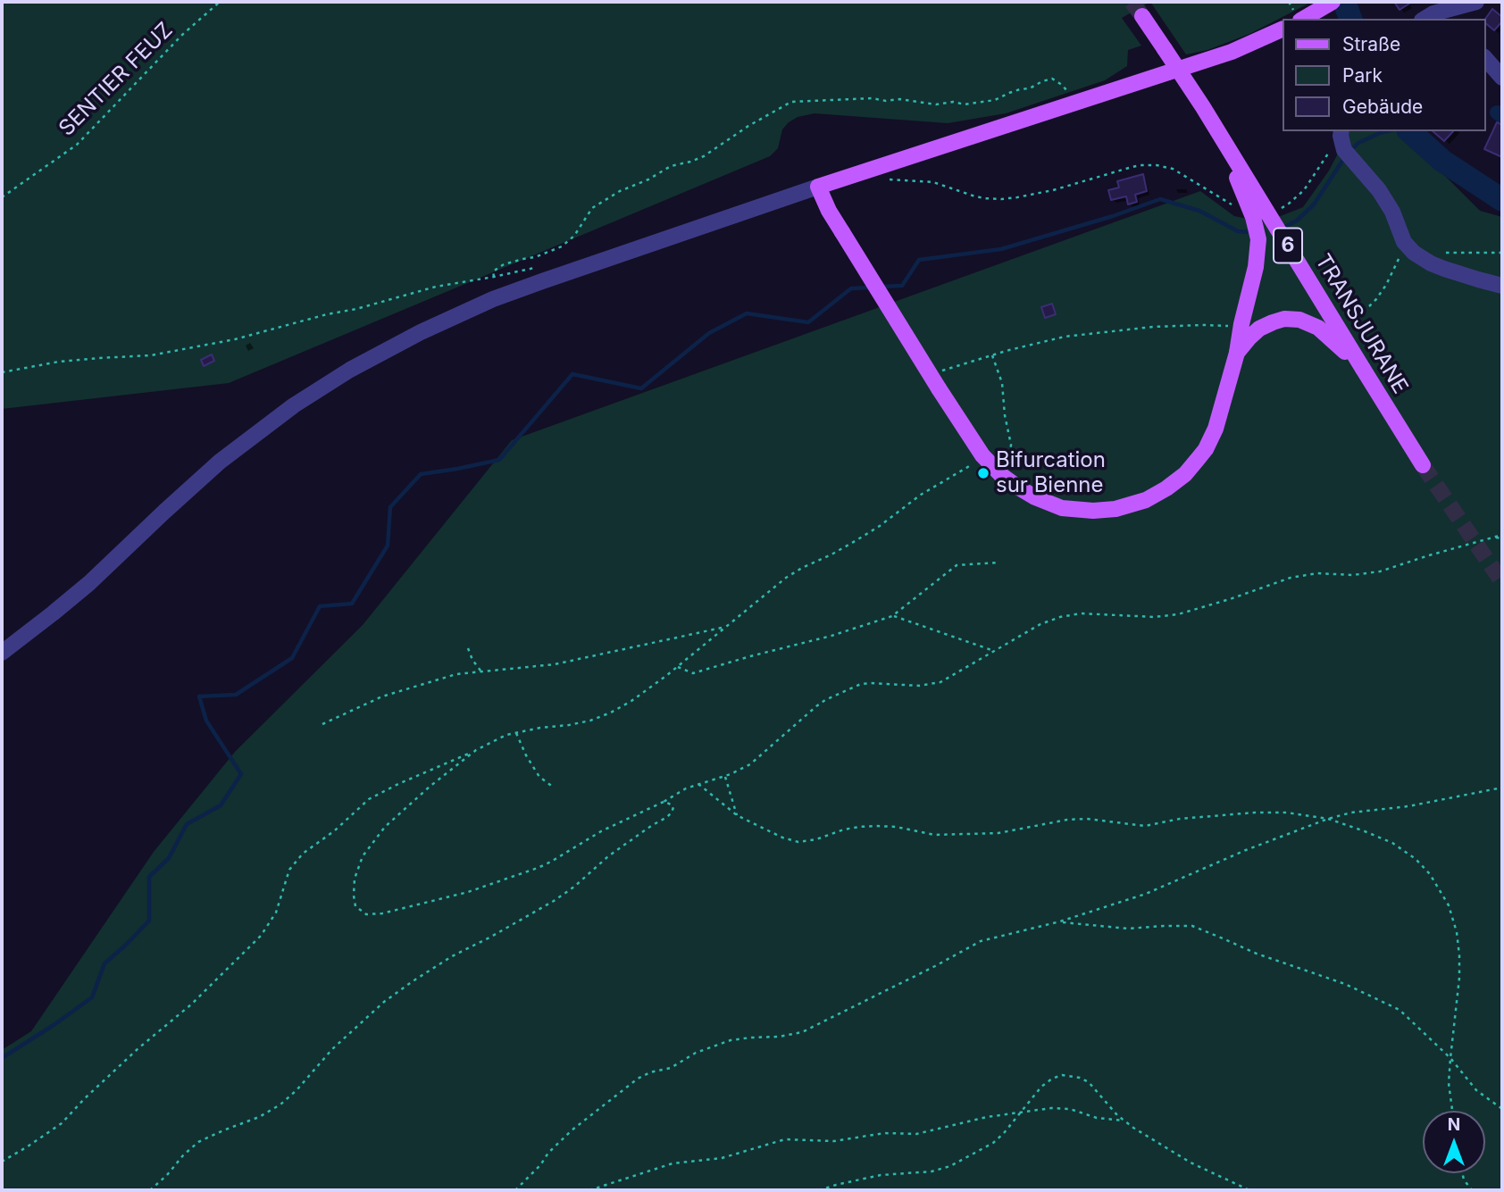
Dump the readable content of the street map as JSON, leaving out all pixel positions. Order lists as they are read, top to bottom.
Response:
{
  "streets": {
    "main road": ["6", "TRANSJURANE"],
    "path": ["SENTIER FEUZ"]
  },
  "places": ["Bifurcation sur Bienne"],
  "legend": ["Straße", "Park", "Gebäude"],
  "north": "top"
}
